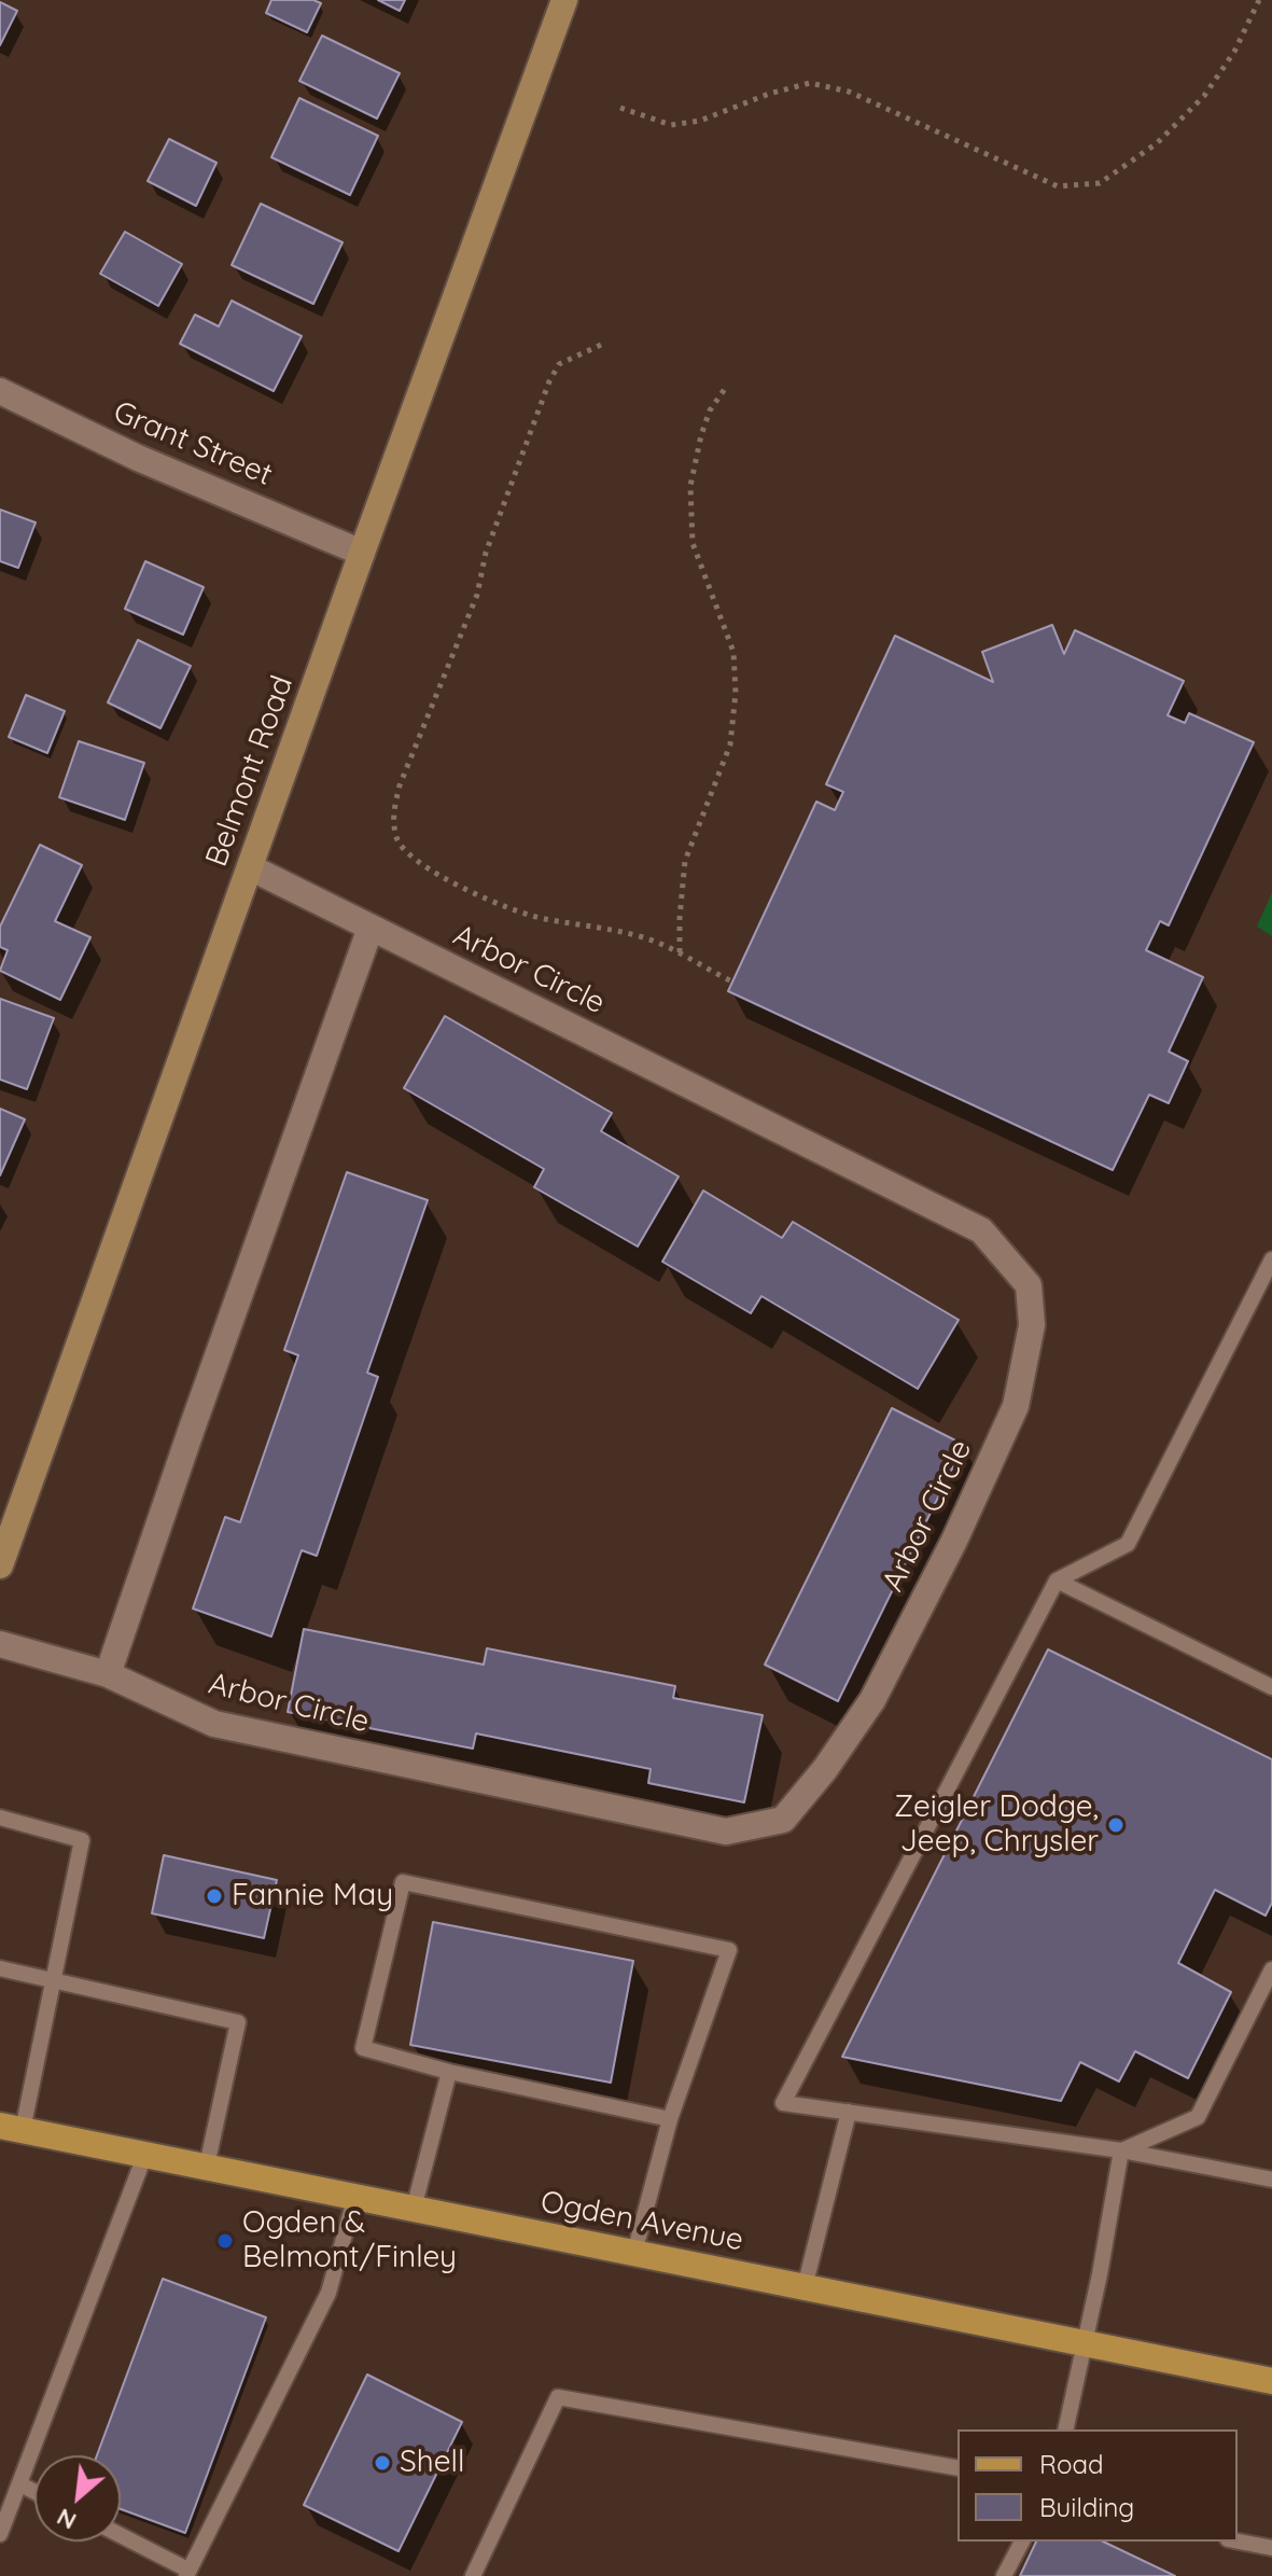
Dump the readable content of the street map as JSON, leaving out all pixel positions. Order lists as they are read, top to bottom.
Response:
{
  "streets": {
    "main road": ["Belmont Road", "Ogden Avenue"],
    "street": ["Grant Street", "Arbor Circle"]
  },
  "crossings": [
    ["Grant Street", "Belmont Road"],
    ["Belmont Road", "Arbor Circle"]
  ],
  "places": [
    "Zeigler Dodge, Jeep, Chrysler",
    "Fannie May",
    "Ogden & Belmont/Finley",
    "Shell"
  ],
  "legend": ["Road", "Building"],
  "north": "bottom left"
}
